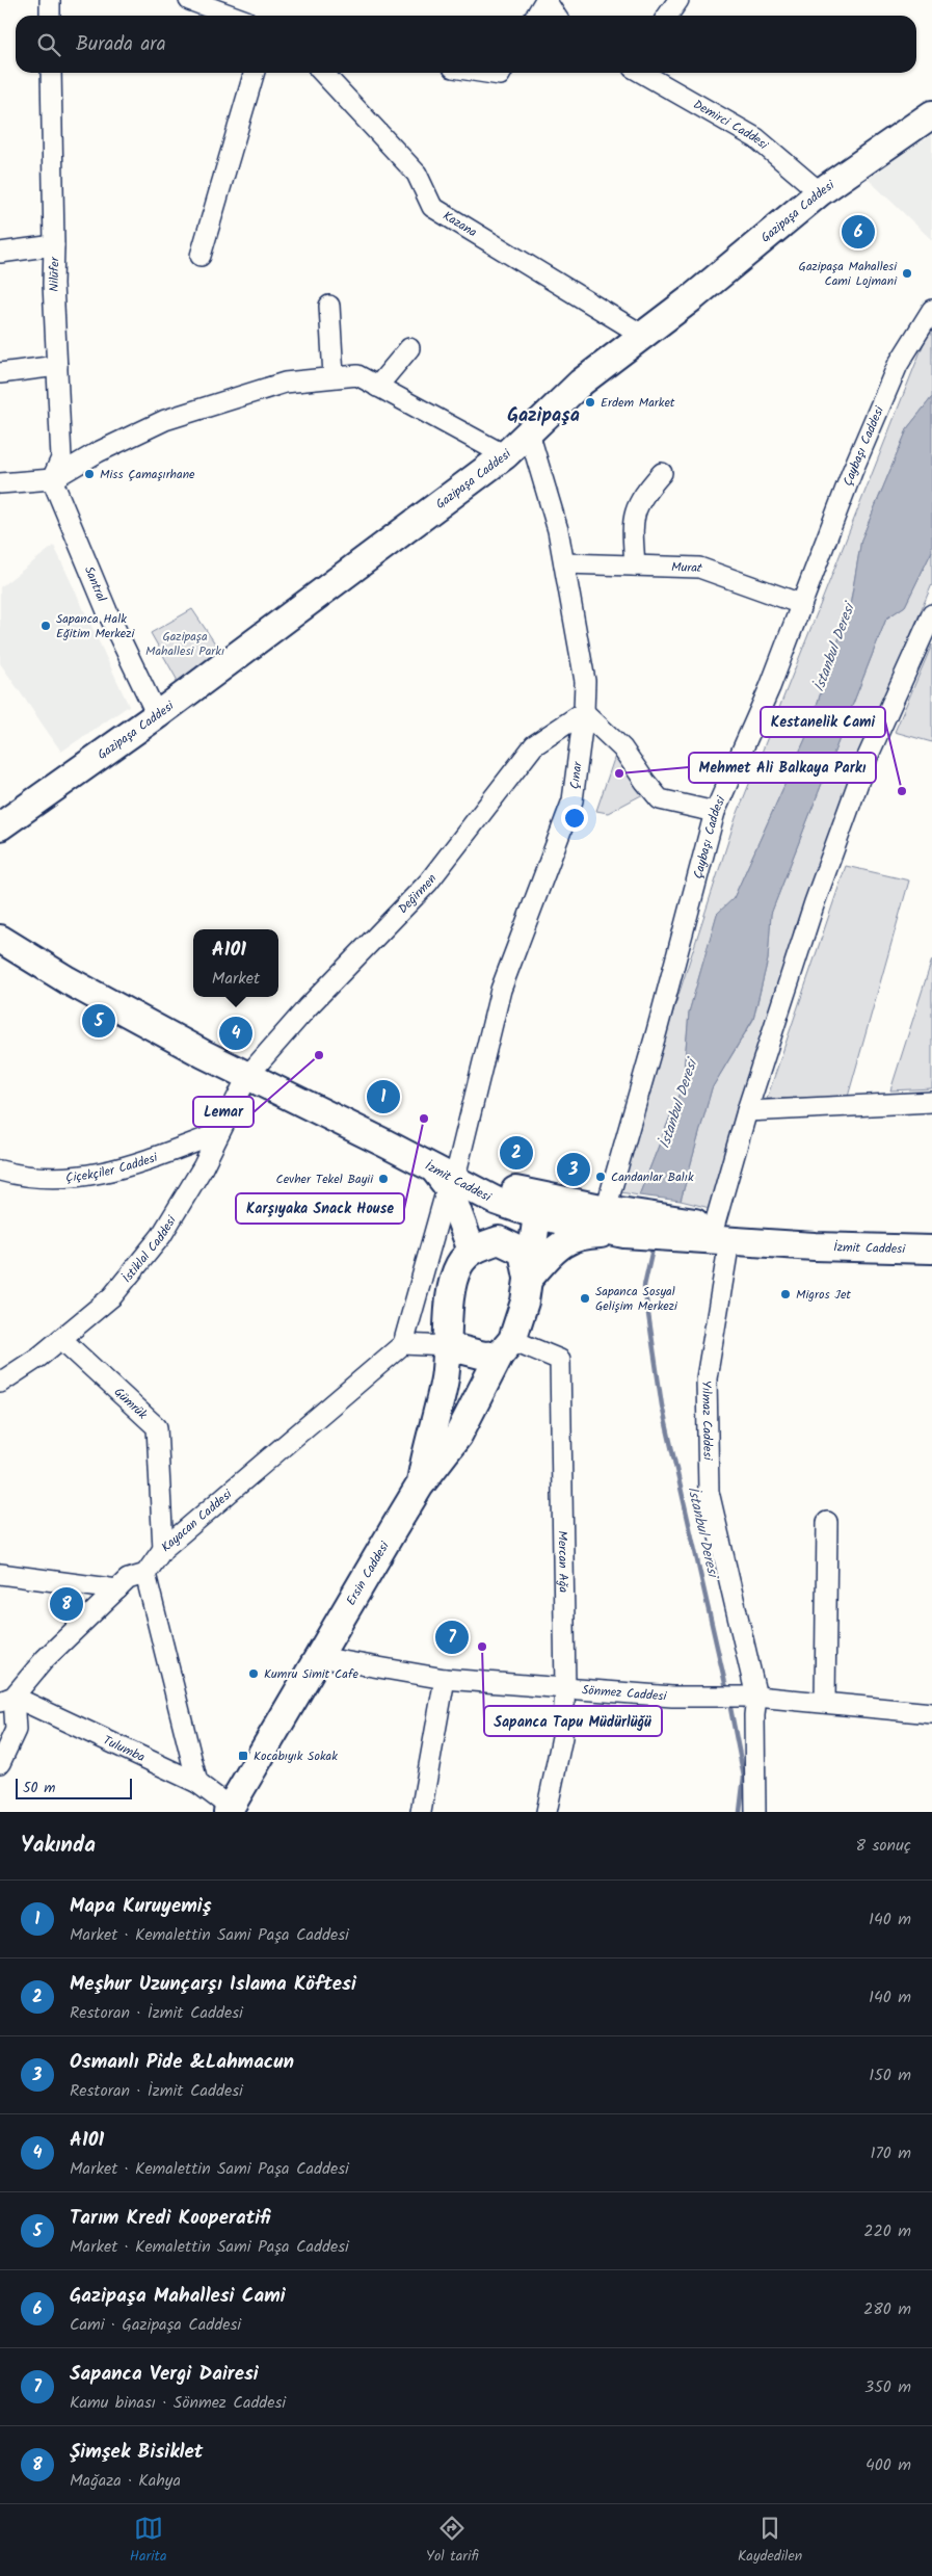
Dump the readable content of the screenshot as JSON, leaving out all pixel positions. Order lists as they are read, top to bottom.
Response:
{
  "streets": {
    "street": [
      "Demirci Caddesi",
      "Gazipaşa Caddesi",
      "Kazana",
      "Nilüfer",
      "Çaybaşı Caddesi",
      "Murat",
      "Santral",
      "Çınar",
      "Değirmen",
      "Çiçekçiler Caddesi",
      "İzmit Caddesi",
      "İstiklal Caddesi",
      "Gümrük",
      "Yılmaz Caddesi",
      "Kayacan Caddesi",
      "Mercan Ağa",
      "Ersin Caddesi",
      "Sönmez Caddesi",
      "Tulumba"
    ]
  },
  "crossings": [
    ["Demirci Caddesi", "Gazipaşa Caddesi"],
    ["Gazipaşa Caddesi", "Kazana"],
    ["Gazipaşa Caddesi", "Santral"],
    ["Gazipaşa Caddesi", "Çınar"],
    ["Nilüfer", "Santral"],
    ["Çaybaşı Caddesi", "Murat"],
    ["Çaybaşı Caddesi", "İzmit Caddesi"],
    ["Murat", "Çınar"],
    ["Çınar", "Değirmen"],
    ["Çınar", "İzmit Caddesi"],
    ["Değirmen", "İzmit Caddesi"],
    ["Değirmen", "İstiklal Caddesi"],
    ["Çiçekçiler Caddesi", "İstiklal Caddesi"],
    ["İzmit Caddesi", "İstiklal Caddesi"],
    ["İzmit Caddesi", "Yılmaz Caddesi"],
    ["İstiklal Caddesi", "Gümrük"],
    ["Gümrük", "Kayacan Caddesi"],
    ["Yılmaz Caddesi", "Sönmez Caddesi"],
    ["Kayacan Caddesi", "Tulumba"],
    ["Mercan Ağa", "Ersin Caddesi"],
    ["Mercan Ağa", "Sönmez Caddesi"],
    ["Ersin Caddesi", "Sönmez Caddesi"],
    ["Ersin Caddesi", "Tulumba"]
  ],
  "districts": ["Gazipaşa"],
  "water": ["İstanbul Deresi"],
  "parks": ["Gazipaşa Mahallesi Parkı"],
  "places": {
    "other": [
      "Gazipaşa Mahallesi Cami Lojmani",
      "Erdem Market",
      "Miss Çamaşırhane",
      "Sapanca Halk Eğitim Merkezi",
      "Mehmet Ali Balkaya Parkı",
      "Kestanelik Cami",
      "Lemar",
      "Karşıyaka Snack House",
      "Candanlar Balık",
      "Cevher Tekel Bayii",
      "Migros Jet",
      "Sapanca Sosyal Gelişim Merkezi",
      "Sapanca Tapu Müdürlüğü",
      "Kumru Simit Cafe"
    ],
    "transit": ["Kocabıyık Sokak"]
  },
  "scale_bar": "50 m",
  "page": {
    "search": "Burada ara",
    "pins": [
      "6",
      "5",
      "4",
      "1",
      "2",
      "3",
      "8",
      "7"
    ],
    "popup": ["A101", "Market"],
    "scale": "50 m",
    "heading": ["Yakında", "8 sonuç"],
    "list": [
      {
        "mark": "1",
        "name": "Mapa Kuruyemiş",
        "note": "Market · Kemalettin Sami Paşa Caddesi",
        "value": "140 m"
      },
      {
        "mark": "2",
        "name": "Meşhur Uzunçarşı Islama Köftesi",
        "note": "Restoran · İzmit Caddesi",
        "value": "140 m"
      },
      {
        "mark": "3",
        "name": "Osmanlı Pide &Lahmacun",
        "note": "Restoran · İzmit Caddesi",
        "value": "150 m"
      },
      {
        "mark": "4",
        "name": "A101",
        "note": "Market · Kemalettin Sami Paşa Caddesi",
        "value": "170 m"
      },
      {
        "mark": "5",
        "name": "Tarım Kredi Kooperatifi",
        "note": "Market · Kemalettin Sami Paşa Caddesi",
        "value": "220 m"
      },
      {
        "mark": "6",
        "name": "Gazipaşa Mahallesi Cami",
        "note": "Cami · Gazipaşa Caddesi",
        "value": "280 m"
      },
      {
        "mark": "7",
        "name": "Sapanca Vergi Dairesi",
        "note": "Kamu binası · Sönmez Caddesi",
        "value": "350 m"
      },
      {
        "mark": "8",
        "name": "Şimşek Bisiklet",
        "note": "Mağaza · Kahya",
        "value": "400 m"
      }
    ],
    "nav": ["Harita", "Yol tarifi", "Kaydedilen"]
  }
}
